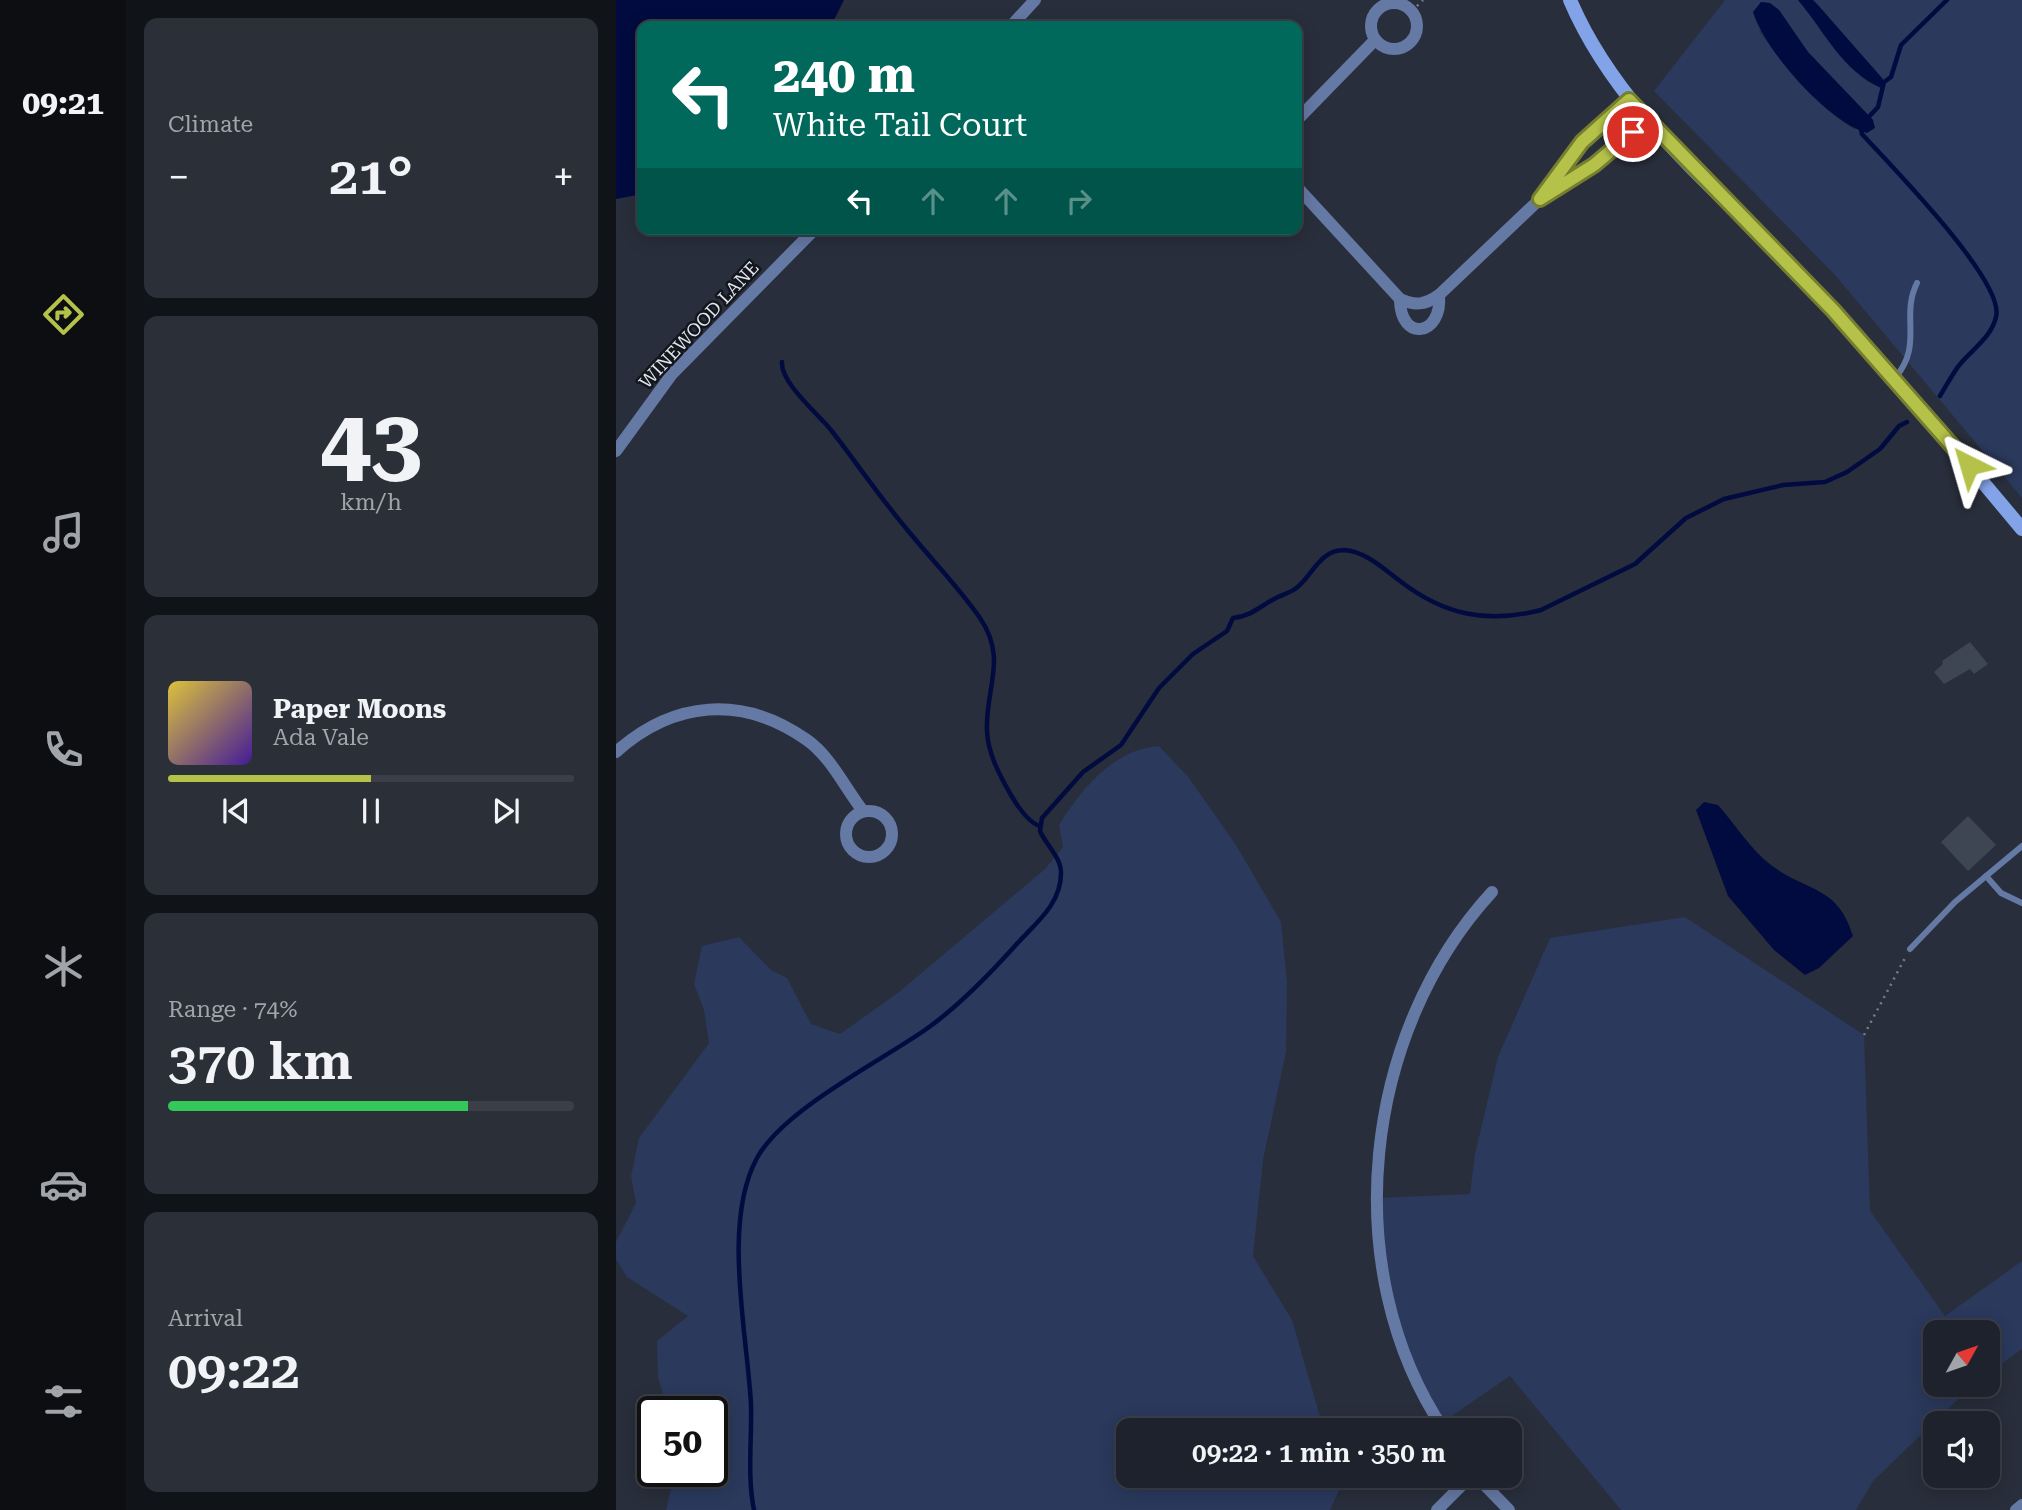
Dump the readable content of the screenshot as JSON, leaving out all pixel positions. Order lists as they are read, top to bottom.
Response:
{
  "streets": {
    "street": ["WINEWOOD LANE"]
  },
  "north": "top right",
  "page": {
    "tabs": "09:21",
    "tile": [
      "Climate",
      ["43", "km/h"],
      ["Range · 74%", "370 km"],
      ["Arrival", "09:22"]
    ],
    "turn": ["240 m", "White Tail Court"],
    "heat": ["−", "21°", "+"],
    "song": ["Paper Moons", "Ada Vale"],
    "limit": "50",
    "trip": "09:22 · 1 min · 350 m"
  }
}
